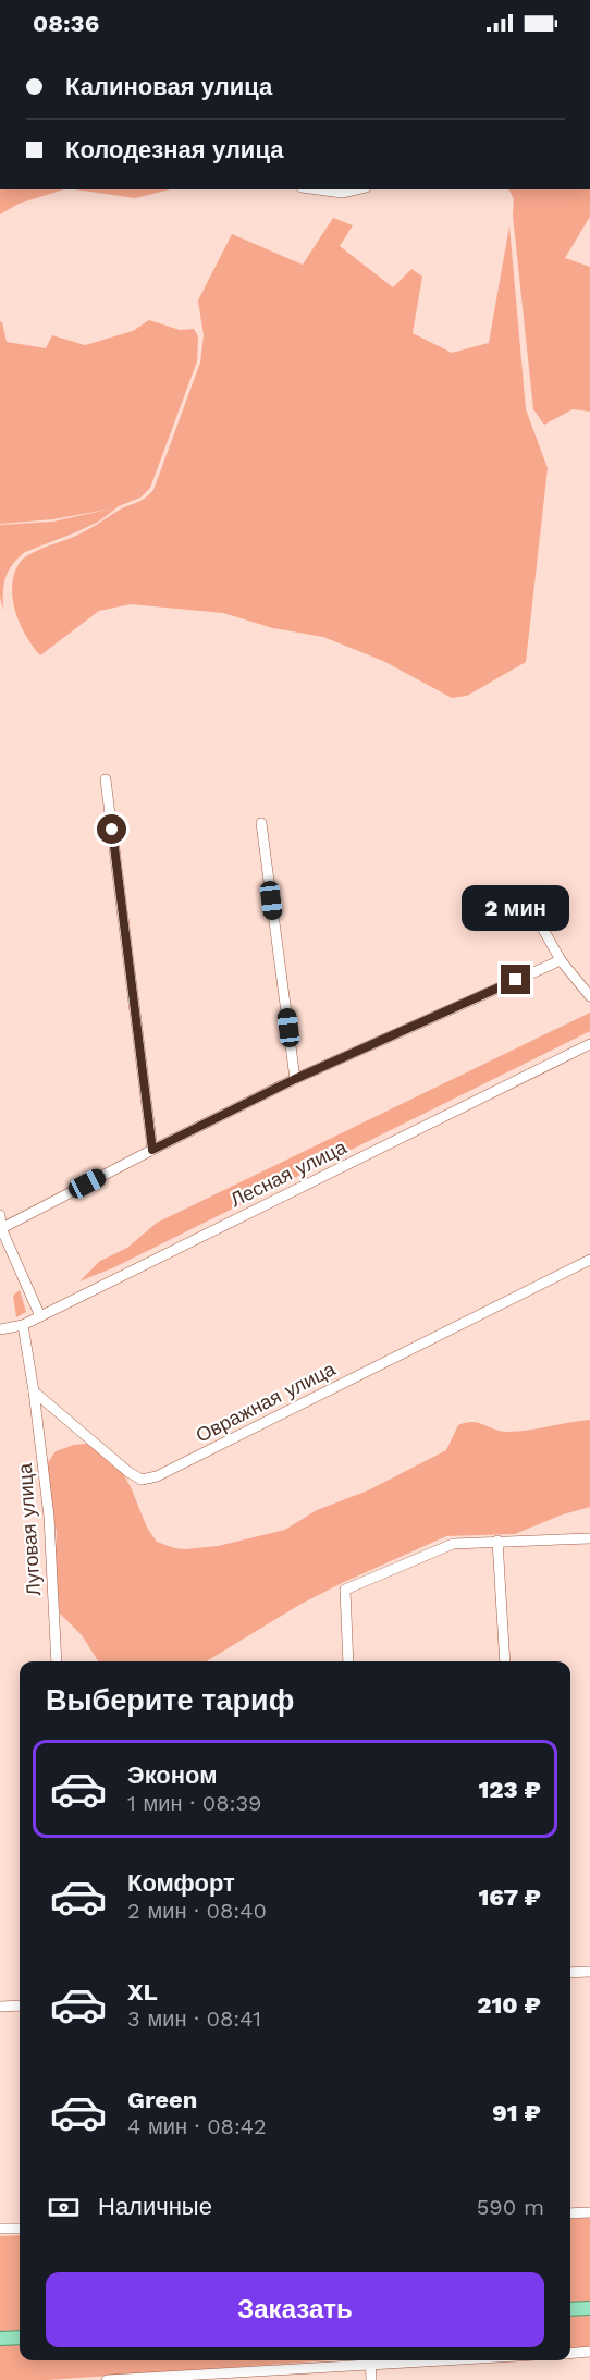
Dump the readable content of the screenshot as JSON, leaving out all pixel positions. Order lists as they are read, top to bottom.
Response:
{
  "streets": {
    "street": ["Лесная улица", "Овражная улица", "Луговая улица"]
  },
  "crossings": [
    ["Овражная улица", "Луговая улица"]
  ],
  "page": {
    "status": "08:36",
    "banner": ["Калиновая улица", "Колодезная улица"],
    "bubble": "2 мин",
    "heading": "Выберите тариф",
    "list": [
      {
        "name": "Эконом",
        "note": "1 мин · 08:39",
        "value": "123 ₽"
      },
      {
        "name": "Комфорт",
        "note": "2 мин · 08:40",
        "value": "167 ₽"
      },
      {
        "name": "XL",
        "note": "3 мин · 08:41",
        "value": "210 ₽"
      },
      {
        "name": "Green",
        "note": "4 мин · 08:42",
        "value": "91 ₽"
      }
    ],
    "pay": ["Наличные", "590 m"],
    "buttons": "Заказать"
  }
}
